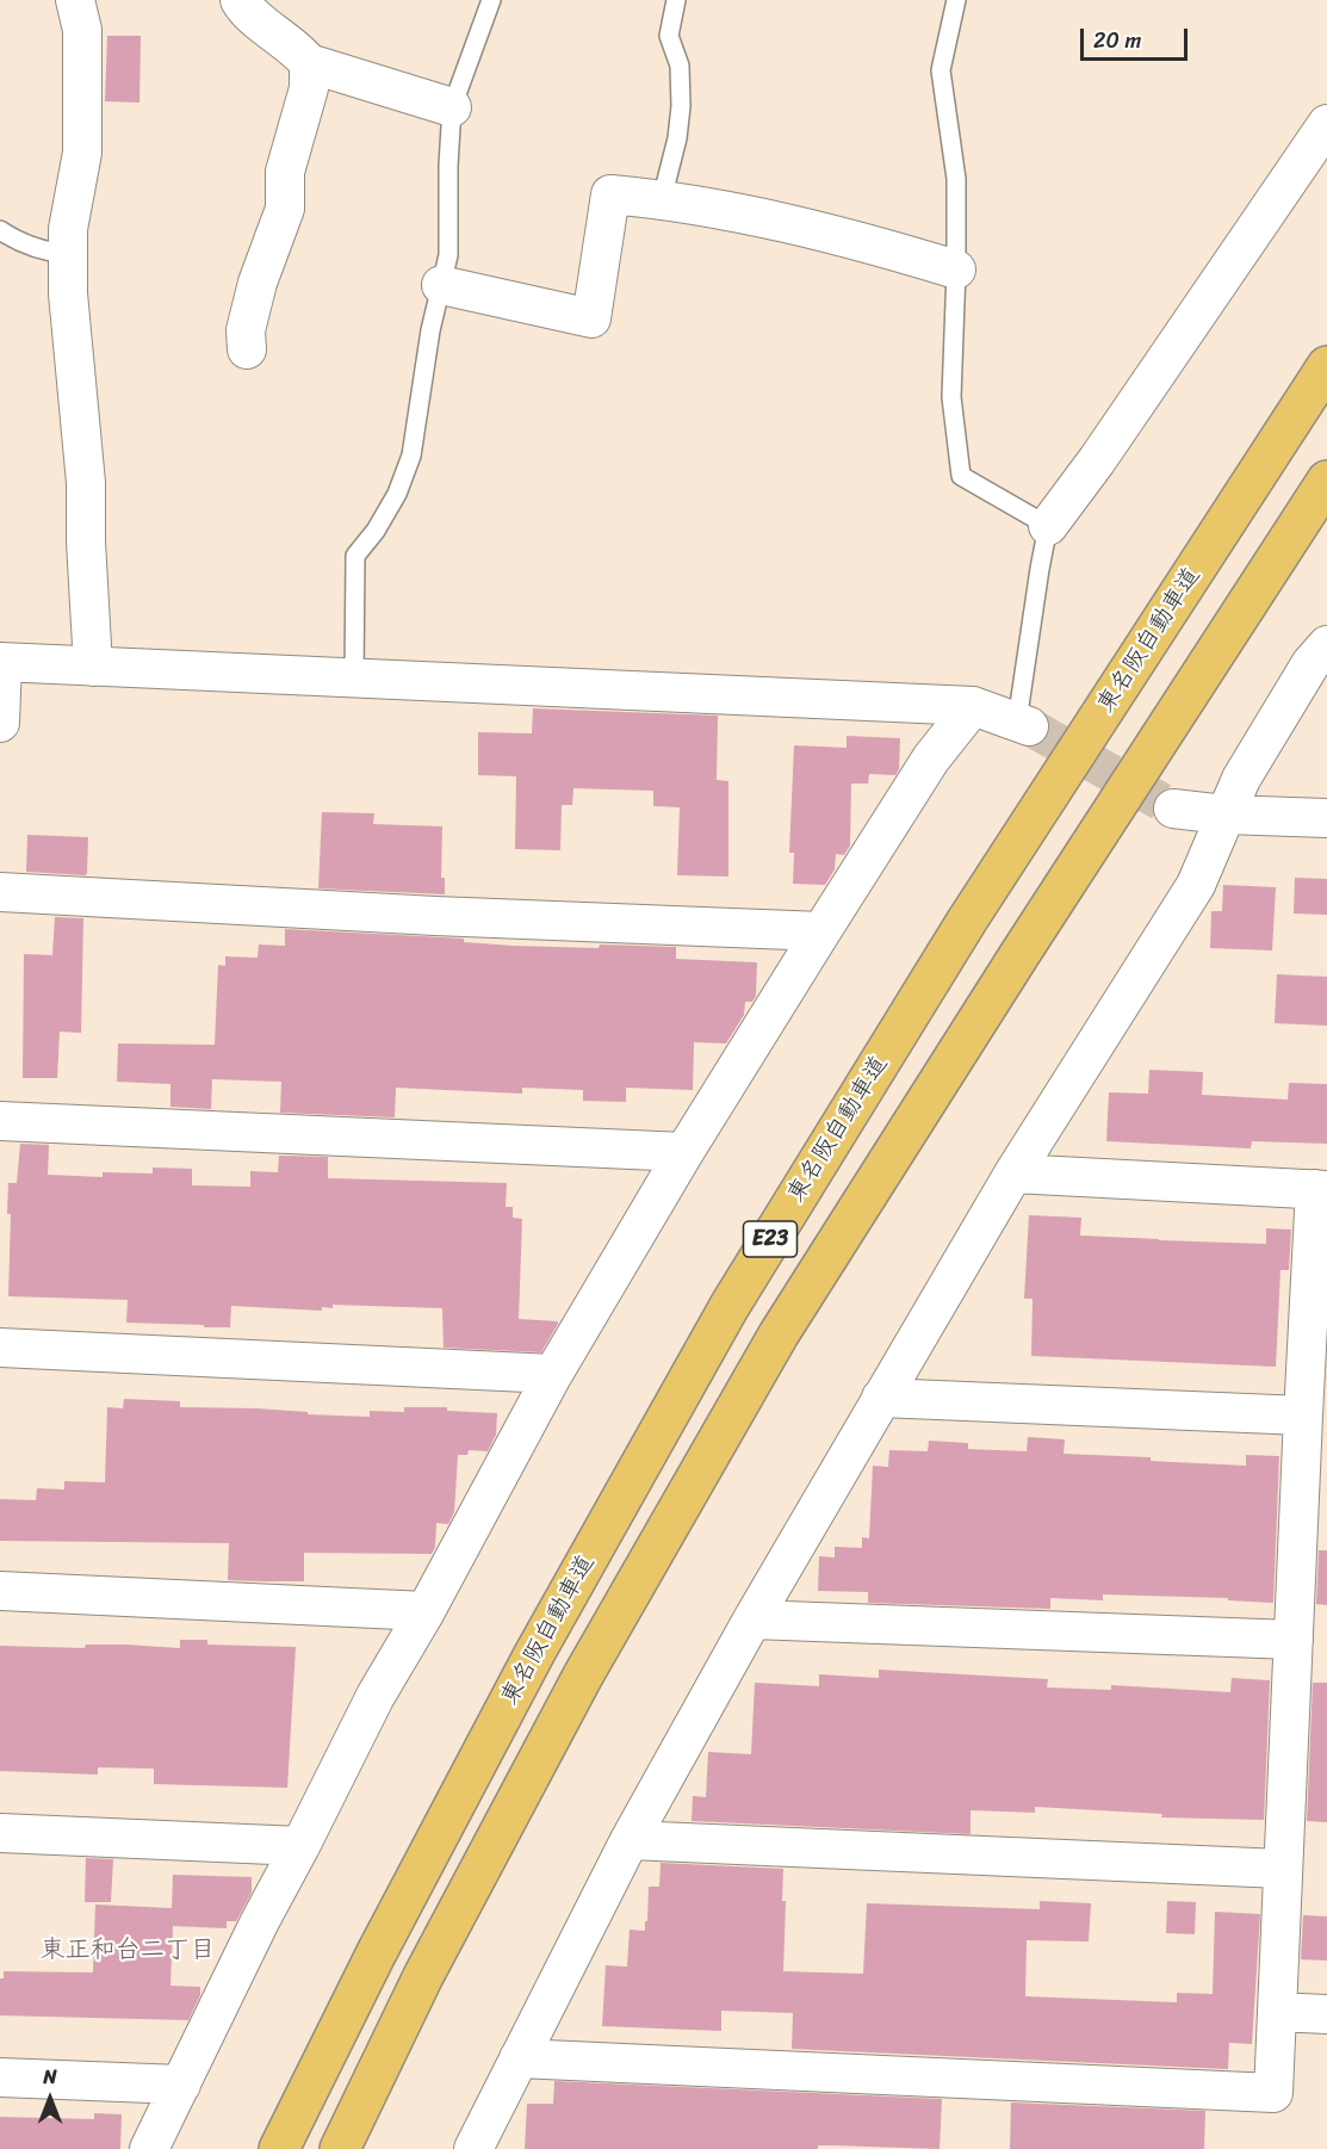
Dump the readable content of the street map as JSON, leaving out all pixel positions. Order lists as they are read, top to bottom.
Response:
{
  "streets": {
    "highway": ["東名阪自動車道", "E23"]
  },
  "districts": ["東正和台二丁目"],
  "scale_bar": "20 m",
  "north": "top"
}
